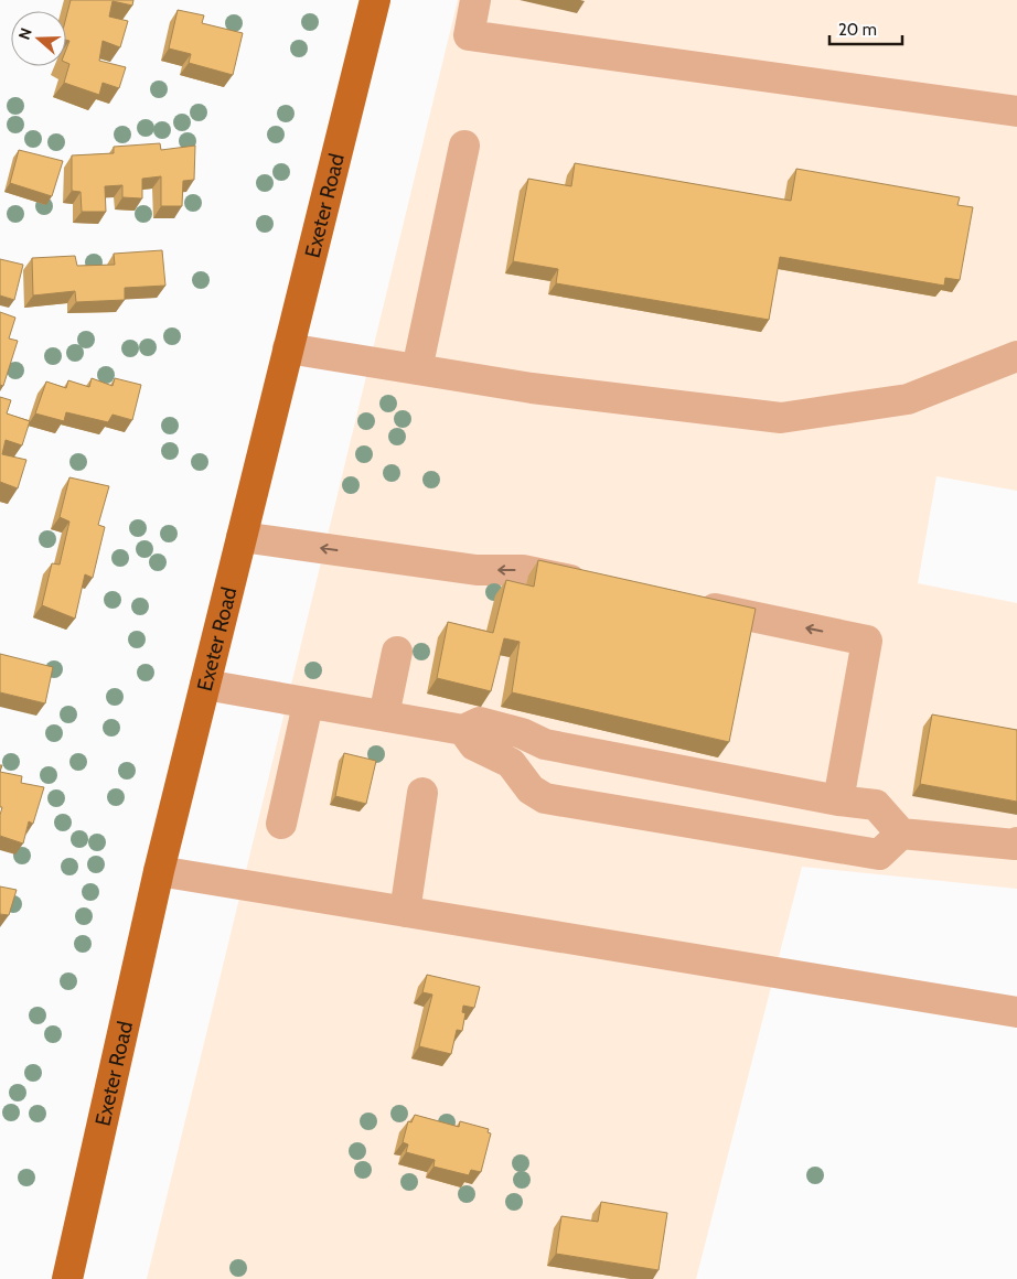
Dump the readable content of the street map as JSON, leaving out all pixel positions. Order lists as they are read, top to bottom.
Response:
{
  "streets": {
    "main road": ["Exeter Road"]
  },
  "scale_bar": "20 m",
  "north": "left"
}
